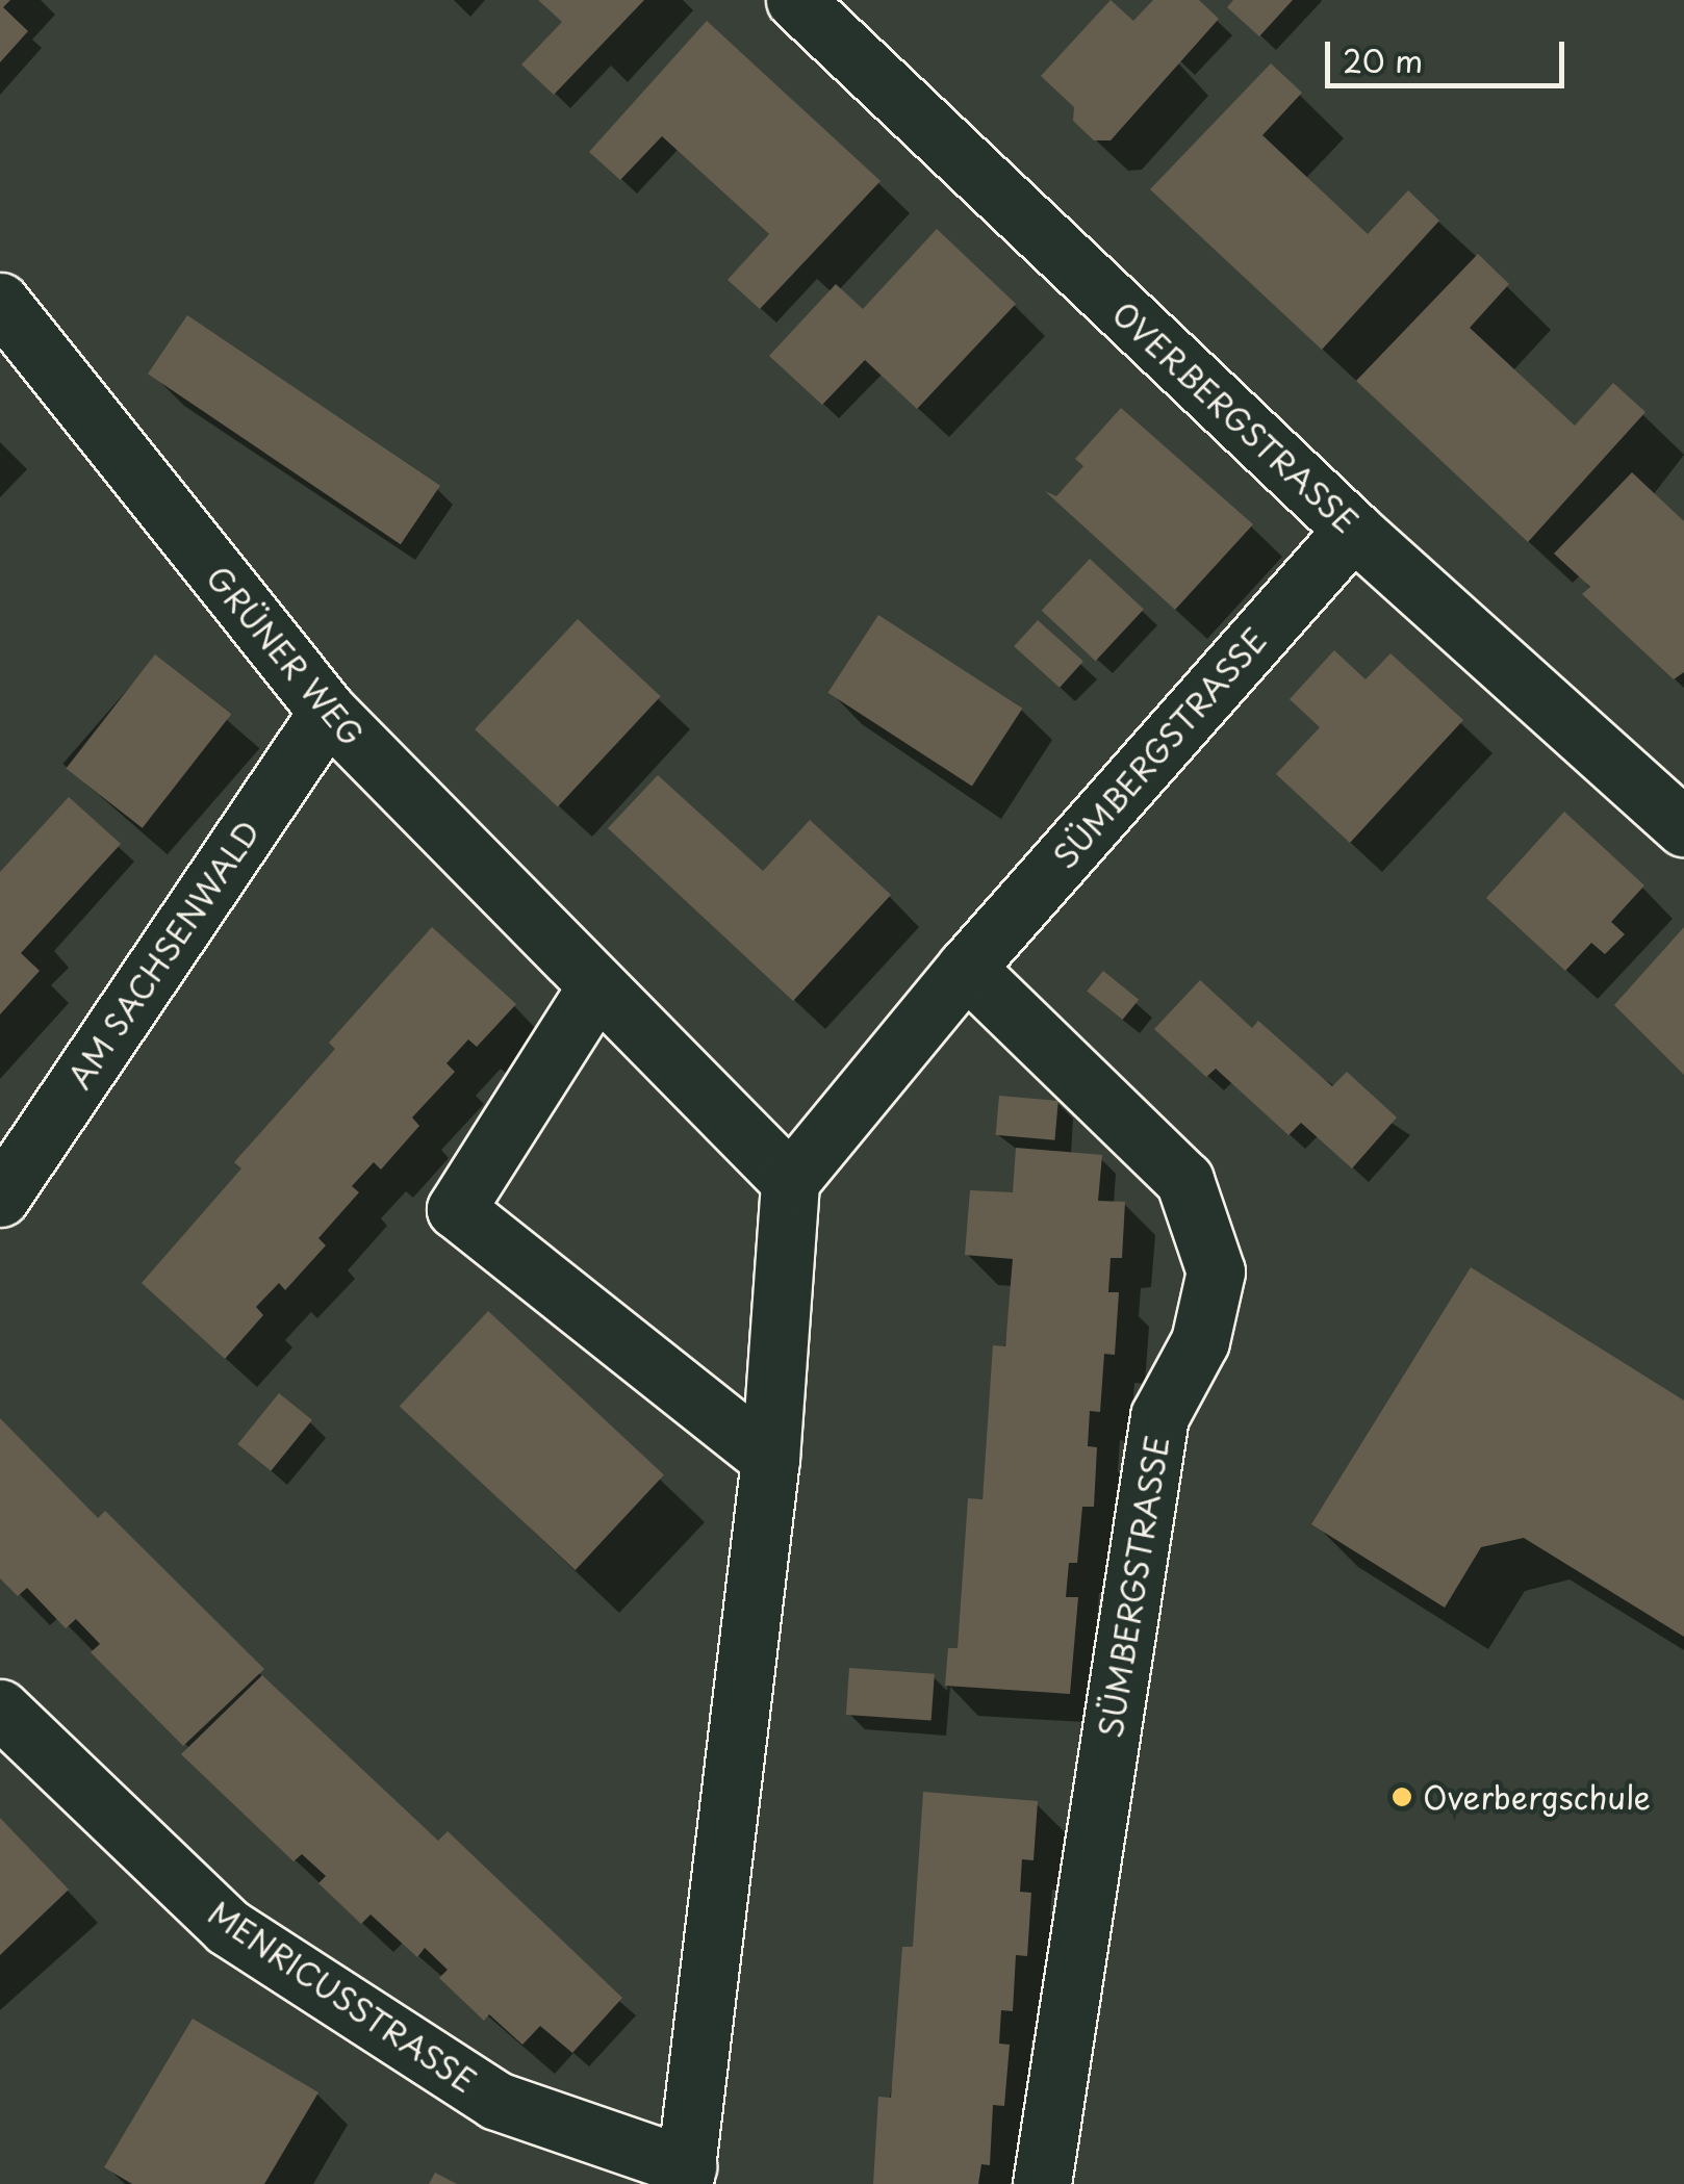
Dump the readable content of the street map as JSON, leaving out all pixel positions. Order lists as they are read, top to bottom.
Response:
{
  "streets": {
    "street": [
      "OVERBERGSTRASSE",
      "GRÜNER WEG",
      "SÜMBERGSTRASSE",
      "AM SACHSENWALD",
      "MENRICUSSTRASSE"
    ]
  },
  "crossings": [
    ["OVERBERGSTRASSE", "SÜMBERGSTRASSE"],
    ["GRÜNER WEG", "SÜMBERGSTRASSE"],
    ["GRÜNER WEG", "AM SACHSENWALD"]
  ],
  "places": ["Overbergschule"],
  "scale_bar": "20 m"
}
